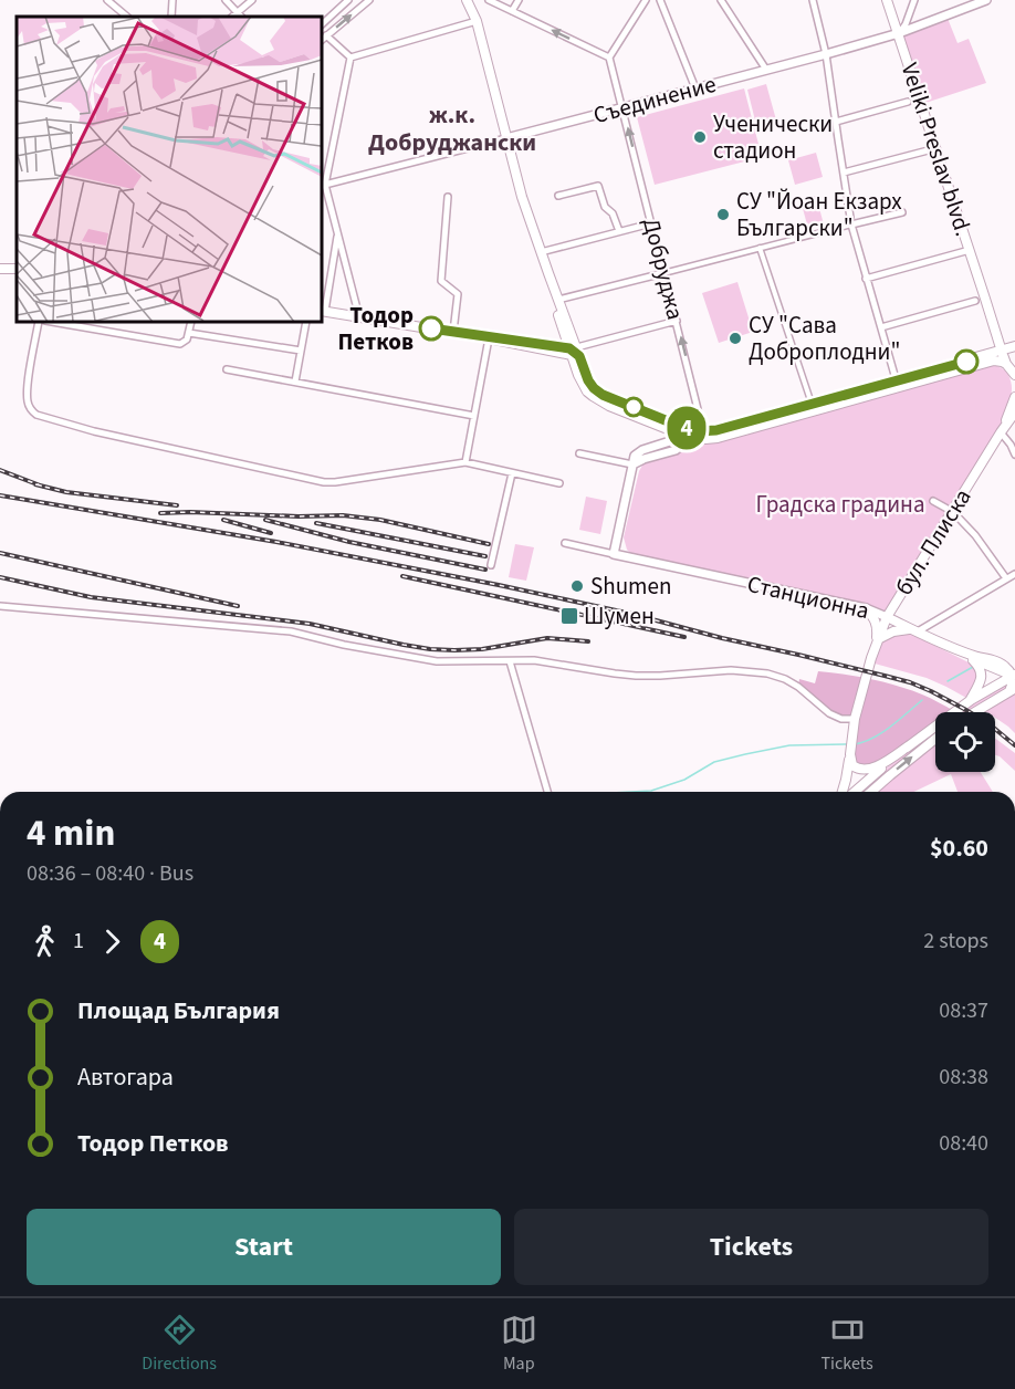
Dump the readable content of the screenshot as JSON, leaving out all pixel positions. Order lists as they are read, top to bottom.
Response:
{
  "streets": {
    "main road": ["Veliki Preslav blvd.", "бул. Плиска", "Станционна"],
    "street": ["Съединение", "Добруджа"]
  },
  "crossings": [
    ["Съединение", "Veliki Preslav blvd."],
    ["Съединение", "Добруджа"],
    ["бул. Плиска", "Станционна"]
  ],
  "one_way": ["Добруджа"],
  "districts": ["ж.к. Добруджански"],
  "parks": ["Градска градина"],
  "places": {
    "other": [
      "Ученически стадион",
      "СУ \"Йоан Екзарх Български\"",
      "Тодор Петков",
      "СУ \"Сава Доброплодни\"",
      "Shumen"
    ],
    "transit": ["Шумен"]
  },
  "lines": ["bus line 4"],
  "page": {
    "on_map": "4",
    "heading": ["4 min", "08:36 – 08:40 · Bus", "$0.60"],
    "legs": ["1", "4", "2 stops"],
    "list": [
      {
        "name": "Площад България",
        "value": "08:37"
      },
      {
        "name": "Автогара",
        "value": "08:38"
      },
      {
        "name": "Тодор Петков",
        "value": "08:40"
      }
    ],
    "buttons": ["Start", "Tickets"],
    "tabs": ["Directions", "Map", "Tickets"]
  }
}
